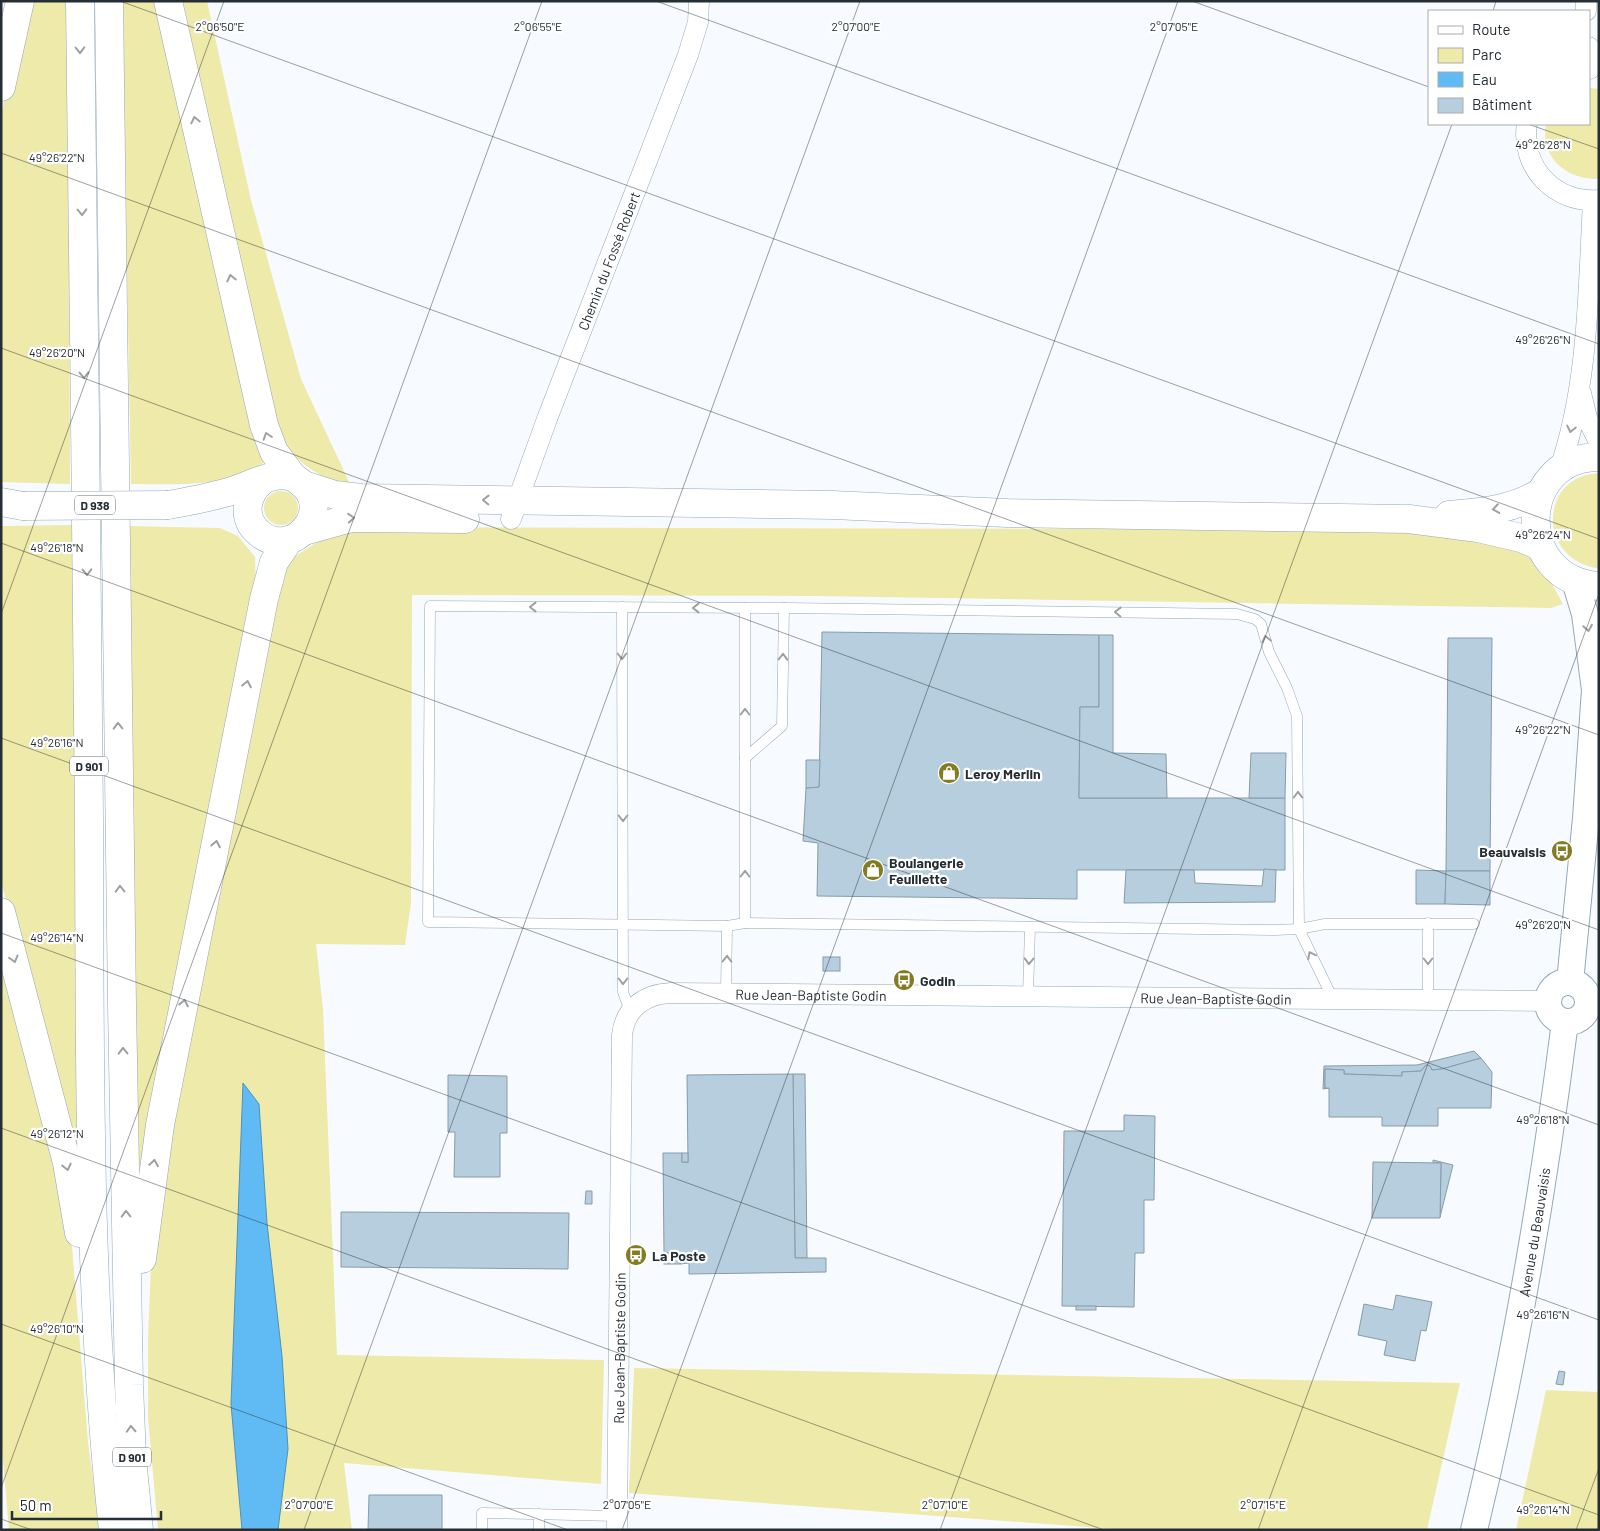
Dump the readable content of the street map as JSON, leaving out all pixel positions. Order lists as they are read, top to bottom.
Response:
{
  "streets": {
    "main road": ["D 938", "D 901"],
    "street": ["Chemin du Fossé Robert", "Rue Jean-Baptiste Godin", "Avenue du Beauvaisis"]
  },
  "crossings": [
    ["Rue Jean-Baptiste Godin", "Avenue du Beauvaisis"]
  ],
  "places": {
    "shop": ["Leroy Merlin", "Boulangerie Feuillette"],
    "bus stop": ["Beauvaisis", "Godin", "La Poste"]
  },
  "legend": [
    "Route",
    "Parc",
    "Eau",
    "Bâtiment"
  ],
  "scale_bar": "50 m",
  "coordinates": [
    "2°06'50\"E",
    "2°06'55\"E",
    "2°07'00\"E",
    "2°07'05\"E",
    "49°26'28\"N",
    "49°26'22\"N",
    "49°26'26\"N",
    "49°26'20\"N",
    "49°26'24\"N",
    "49°26'18\"N",
    "49°26'16\"N",
    "49°26'14\"N",
    "49°26'12\"N",
    "49°26'10\"N",
    "2°07'10\"E",
    "2°07'15\"E"
  ]
}
